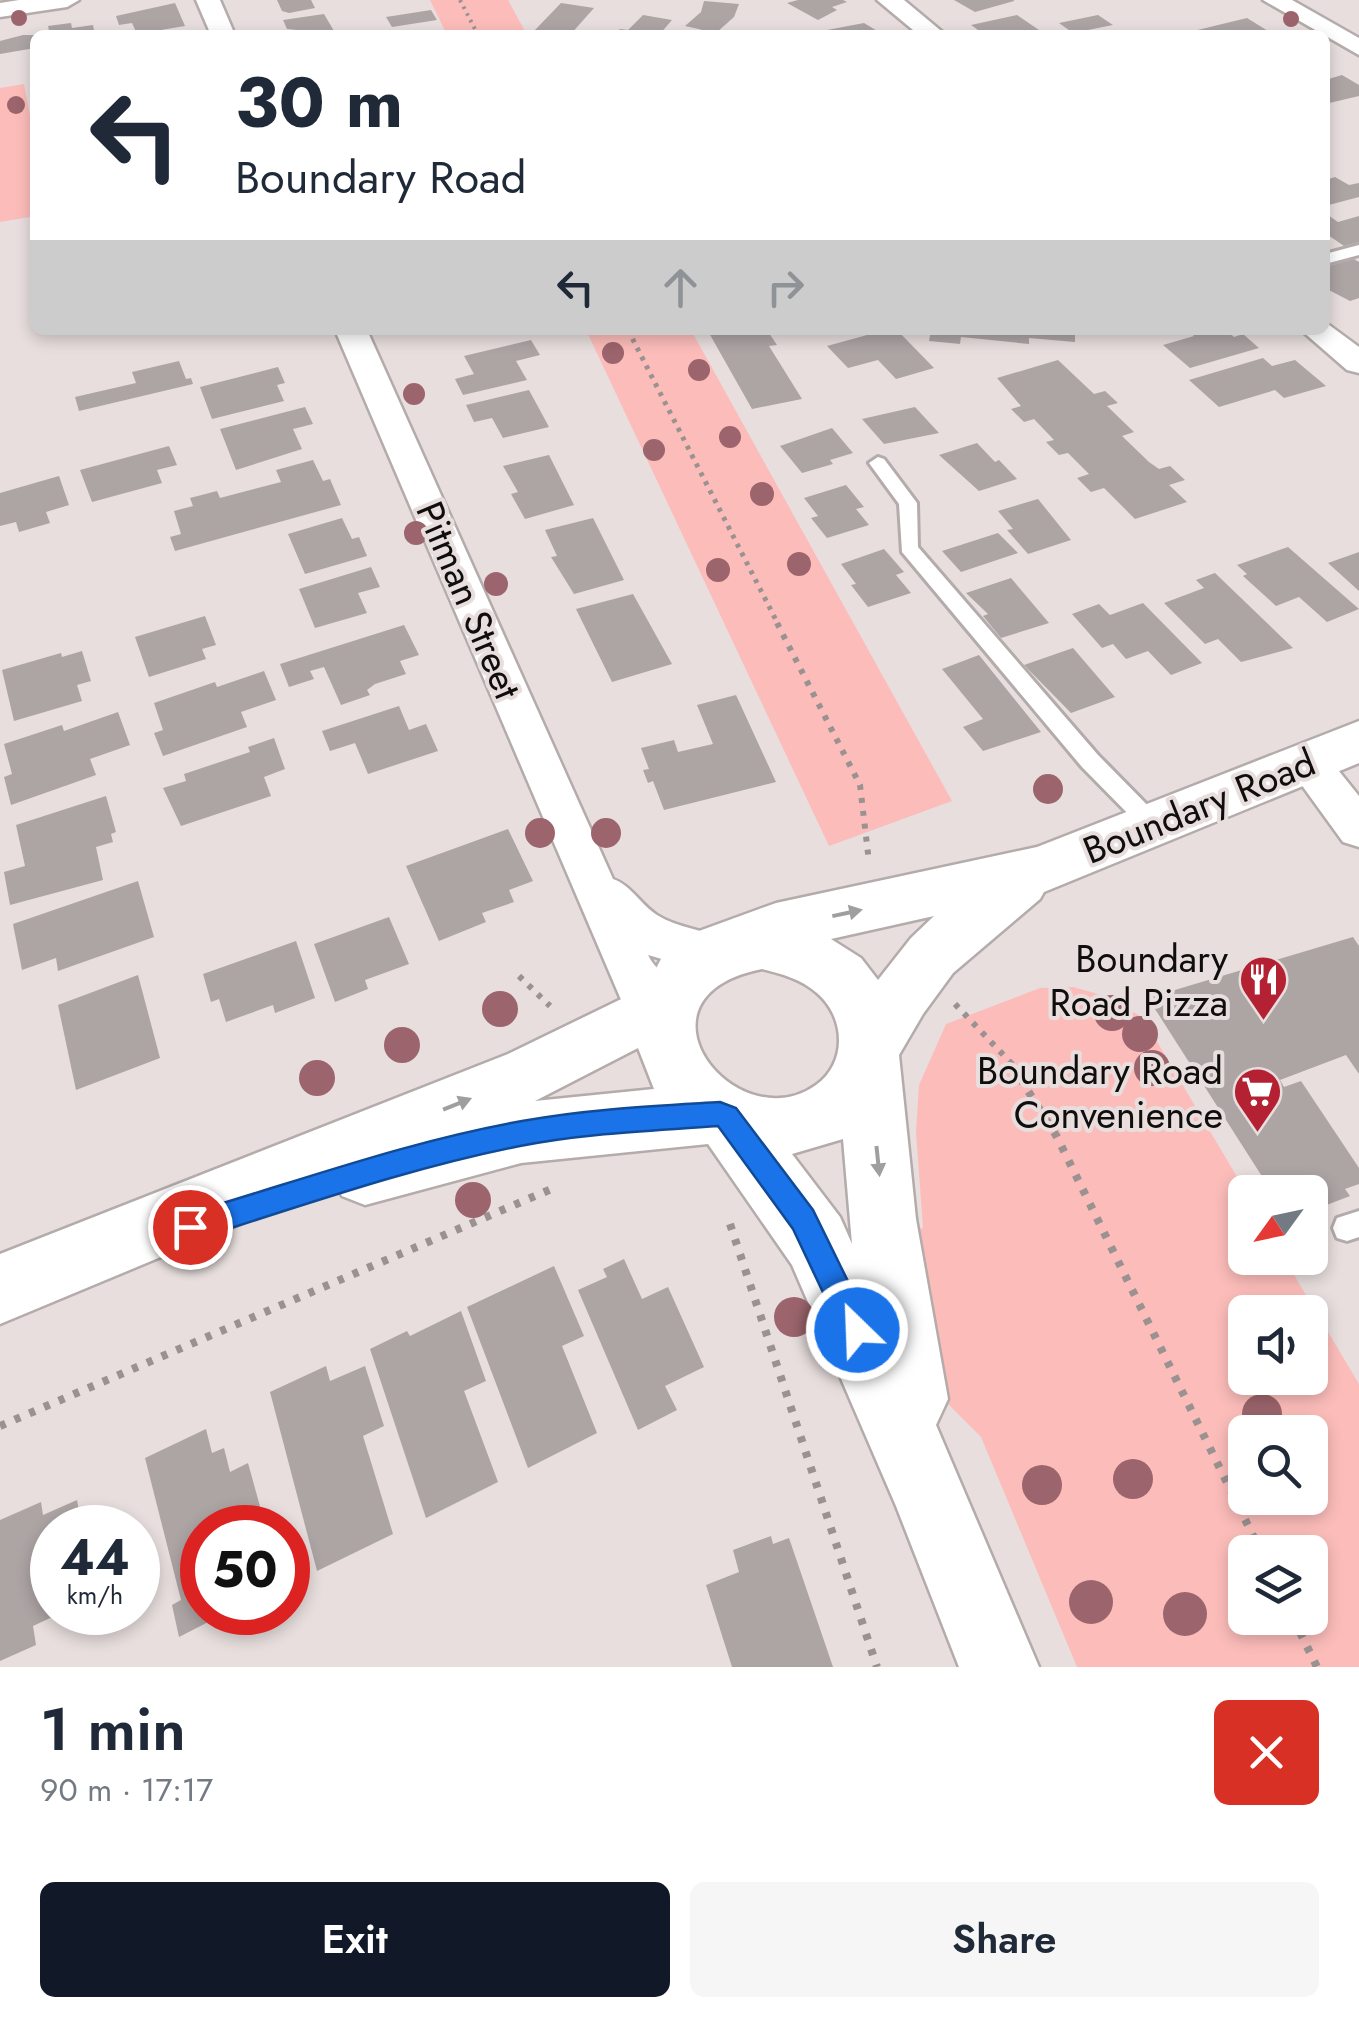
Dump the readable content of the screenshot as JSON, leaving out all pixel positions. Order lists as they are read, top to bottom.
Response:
{
  "streets": {
    "main road": ["Boundary Road"],
    "street": ["Pitman Street"]
  },
  "crossings": [
    ["Pitman Street", "Boundary Road"]
  ],
  "one_way": ["Boundary Road"],
  "places": {
    "restaurant": ["Boundary Road Pizza"],
    "supermarket": ["Boundary Road Convenience"]
  },
  "north": "bottom left",
  "page": {
    "turn": ["30 m", "Boundary Road"],
    "speed": "44 km/h",
    "limit": "50",
    "heading": ["1 min", "90 m · 17:17"],
    "buttons": ["Exit", "Share"]
  }
}
